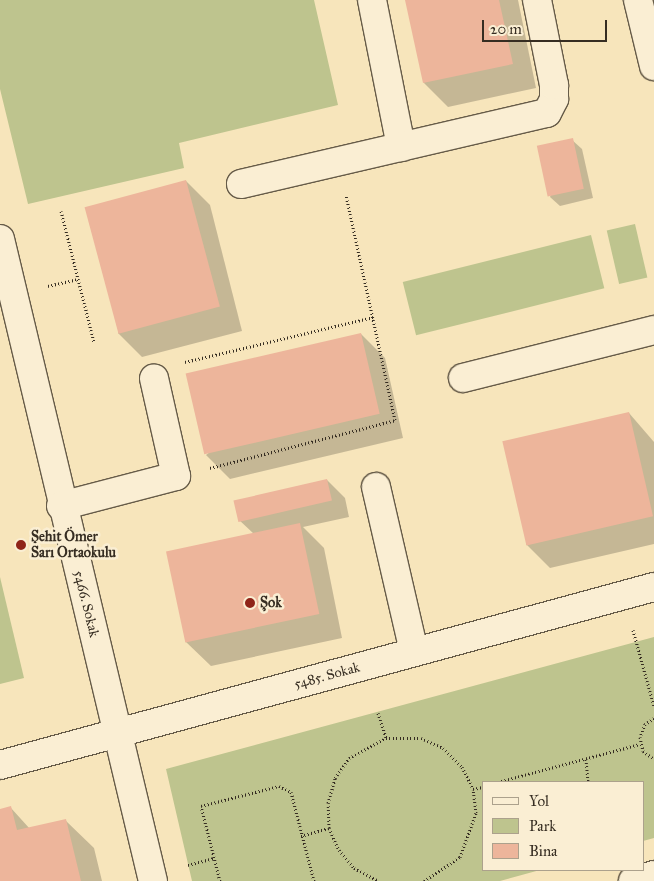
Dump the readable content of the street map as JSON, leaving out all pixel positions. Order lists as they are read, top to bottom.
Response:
{
  "streets": {
    "street": ["5466. Sokak", "5485. Sokak"]
  },
  "crossings": [
    ["5466. Sokak", "5485. Sokak"]
  ],
  "places": ["Şehit Ömer Sarı Ortaokulu", "Şok"],
  "legend": ["Yol", "Park", "Bina"],
  "scale_bar": "20 m"
}
